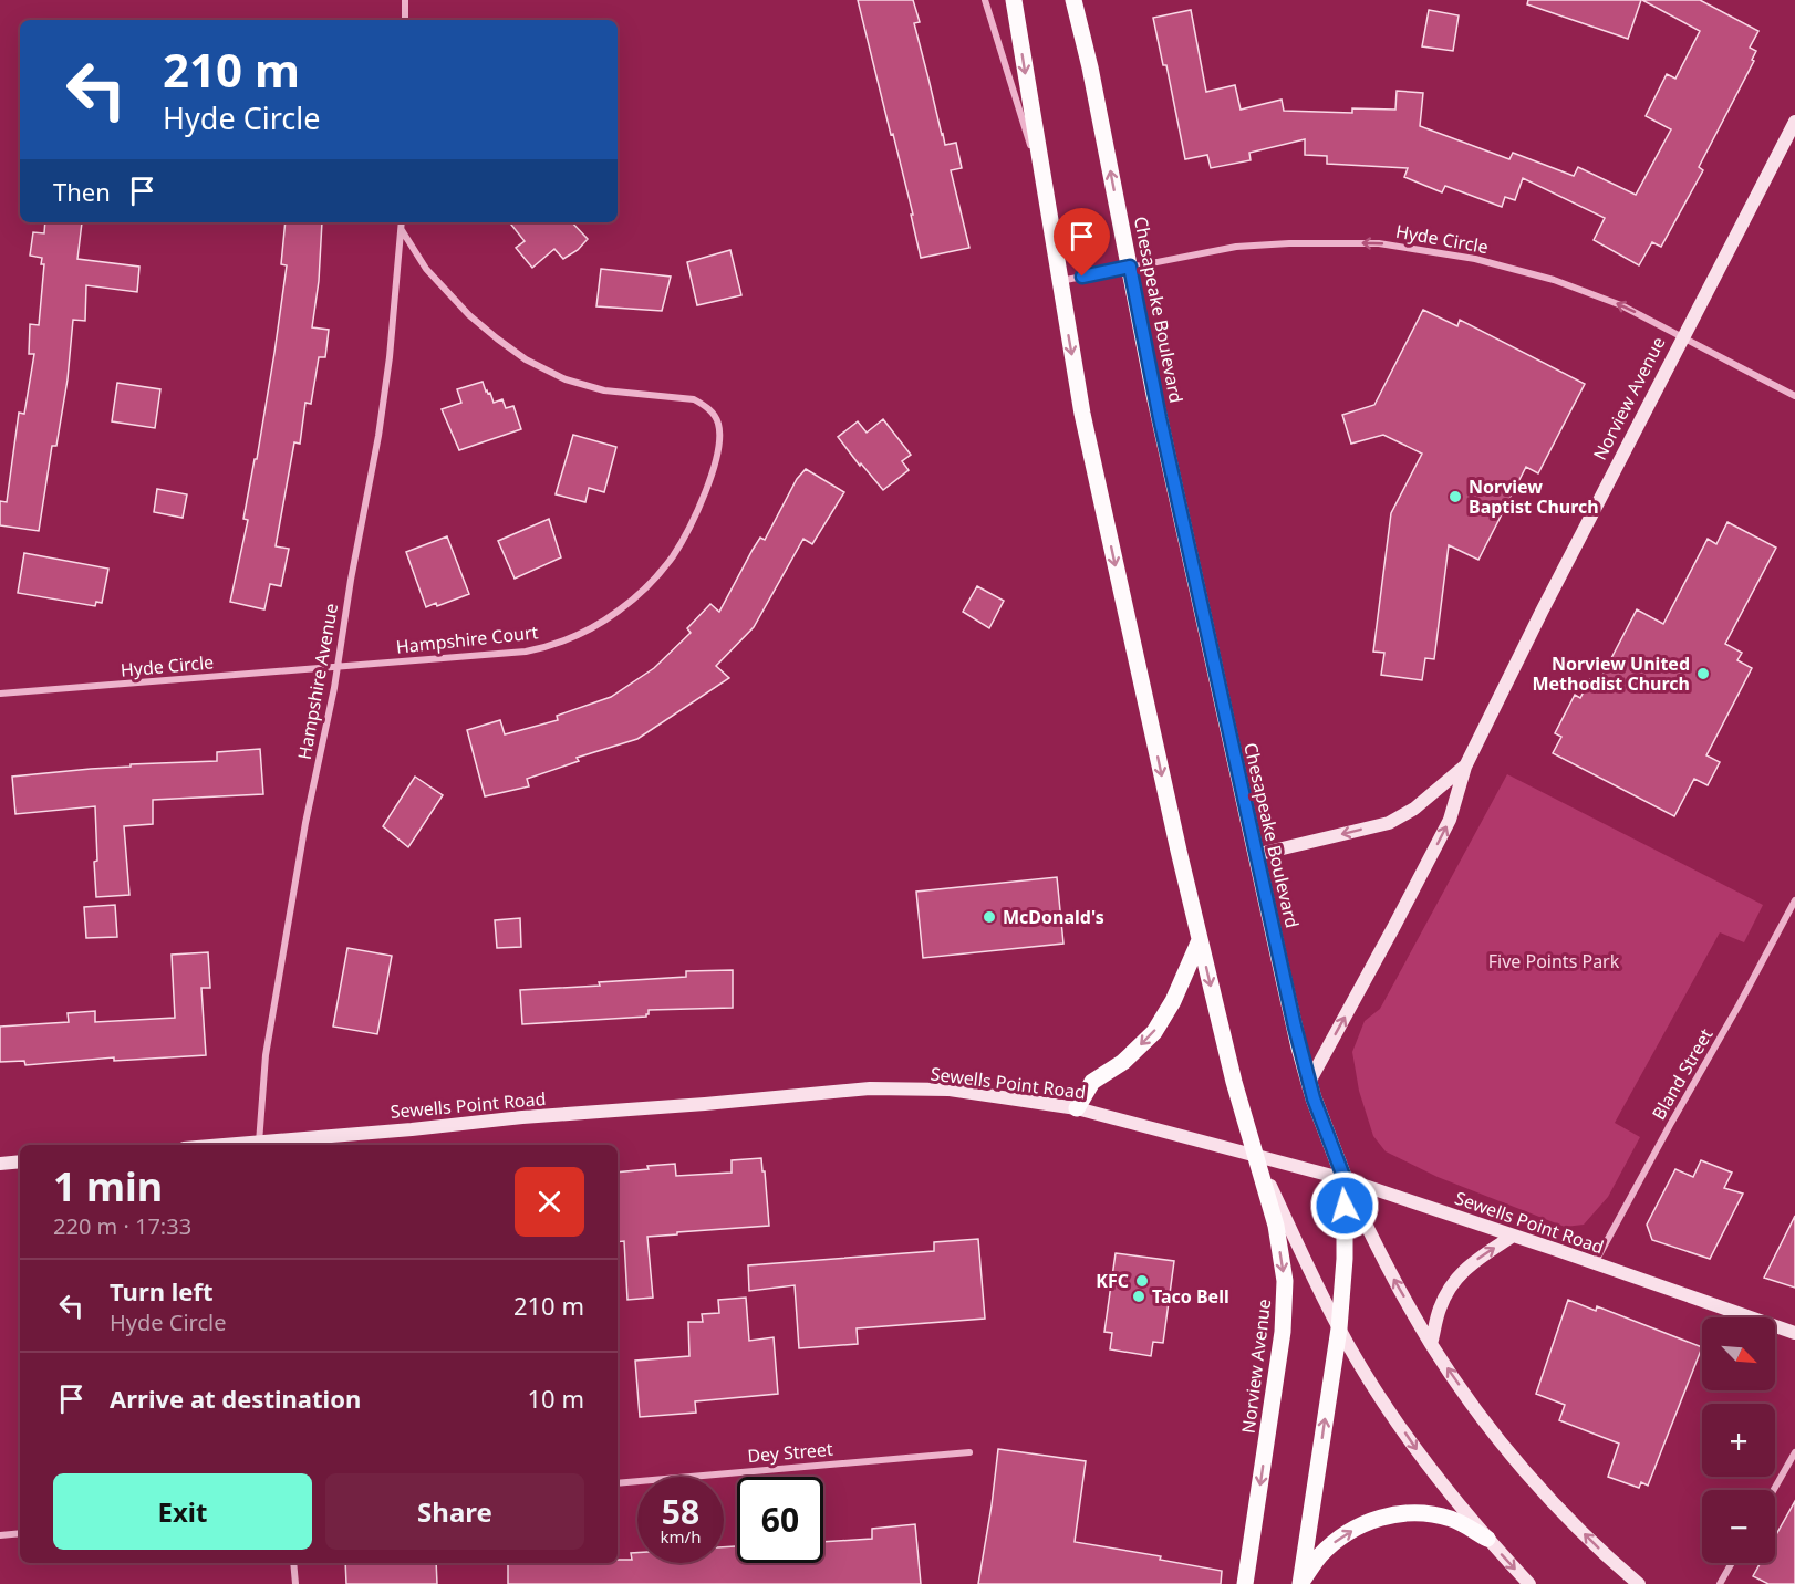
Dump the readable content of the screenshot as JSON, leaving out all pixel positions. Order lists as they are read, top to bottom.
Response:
{
  "streets": {
    "main road": ["Chesapeake Boulevard", "Norview Avenue", "Sewells Point Road"],
    "street": [
      "Hyde Circle",
      "Hampshire Court",
      "Hampshire Avenue",
      "Bland Street",
      "Dey Street"
    ]
  },
  "crossings": [
    ["Hyde Circle", "Chesapeake Boulevard"],
    ["Hyde Circle", "Norview Avenue"],
    ["Hyde Circle", "Hampshire Court"],
    ["Hyde Circle", "Hampshire Avenue"],
    ["Chesapeake Boulevard", "Norview Avenue"],
    ["Chesapeake Boulevard", "Sewells Point Road"],
    ["Norview Avenue", "Sewells Point Road"],
    ["Hampshire Court", "Hampshire Avenue"],
    ["Hampshire Avenue", "Sewells Point Road"],
    ["Bland Street", "Sewells Point Road"]
  ],
  "one_way": ["Hyde Circle"],
  "parks": ["Five Points Park"],
  "places": [
    "Norview Baptist Church",
    "Norview United Methodist Church",
    "McDonald's",
    "KFC",
    "Taco Bell"
  ],
  "north": "bottom right",
  "page": {
    "turn": ["210 m", "Hyde Circle"],
    "then": "Then",
    "heading": ["1 min", "220 m · 17:33"],
    "list": [
      {
        "name": "Turn left",
        "note": "Hyde Circle",
        "value": "210 m"
      },
      {
        "name": "Arrive at destination",
        "value": "10 m"
      }
    ],
    "map_buttons": ["+", "−"],
    "buttons": ["Exit", "Share"],
    "speed": "58 km/h",
    "limit": "60"
  }
}
